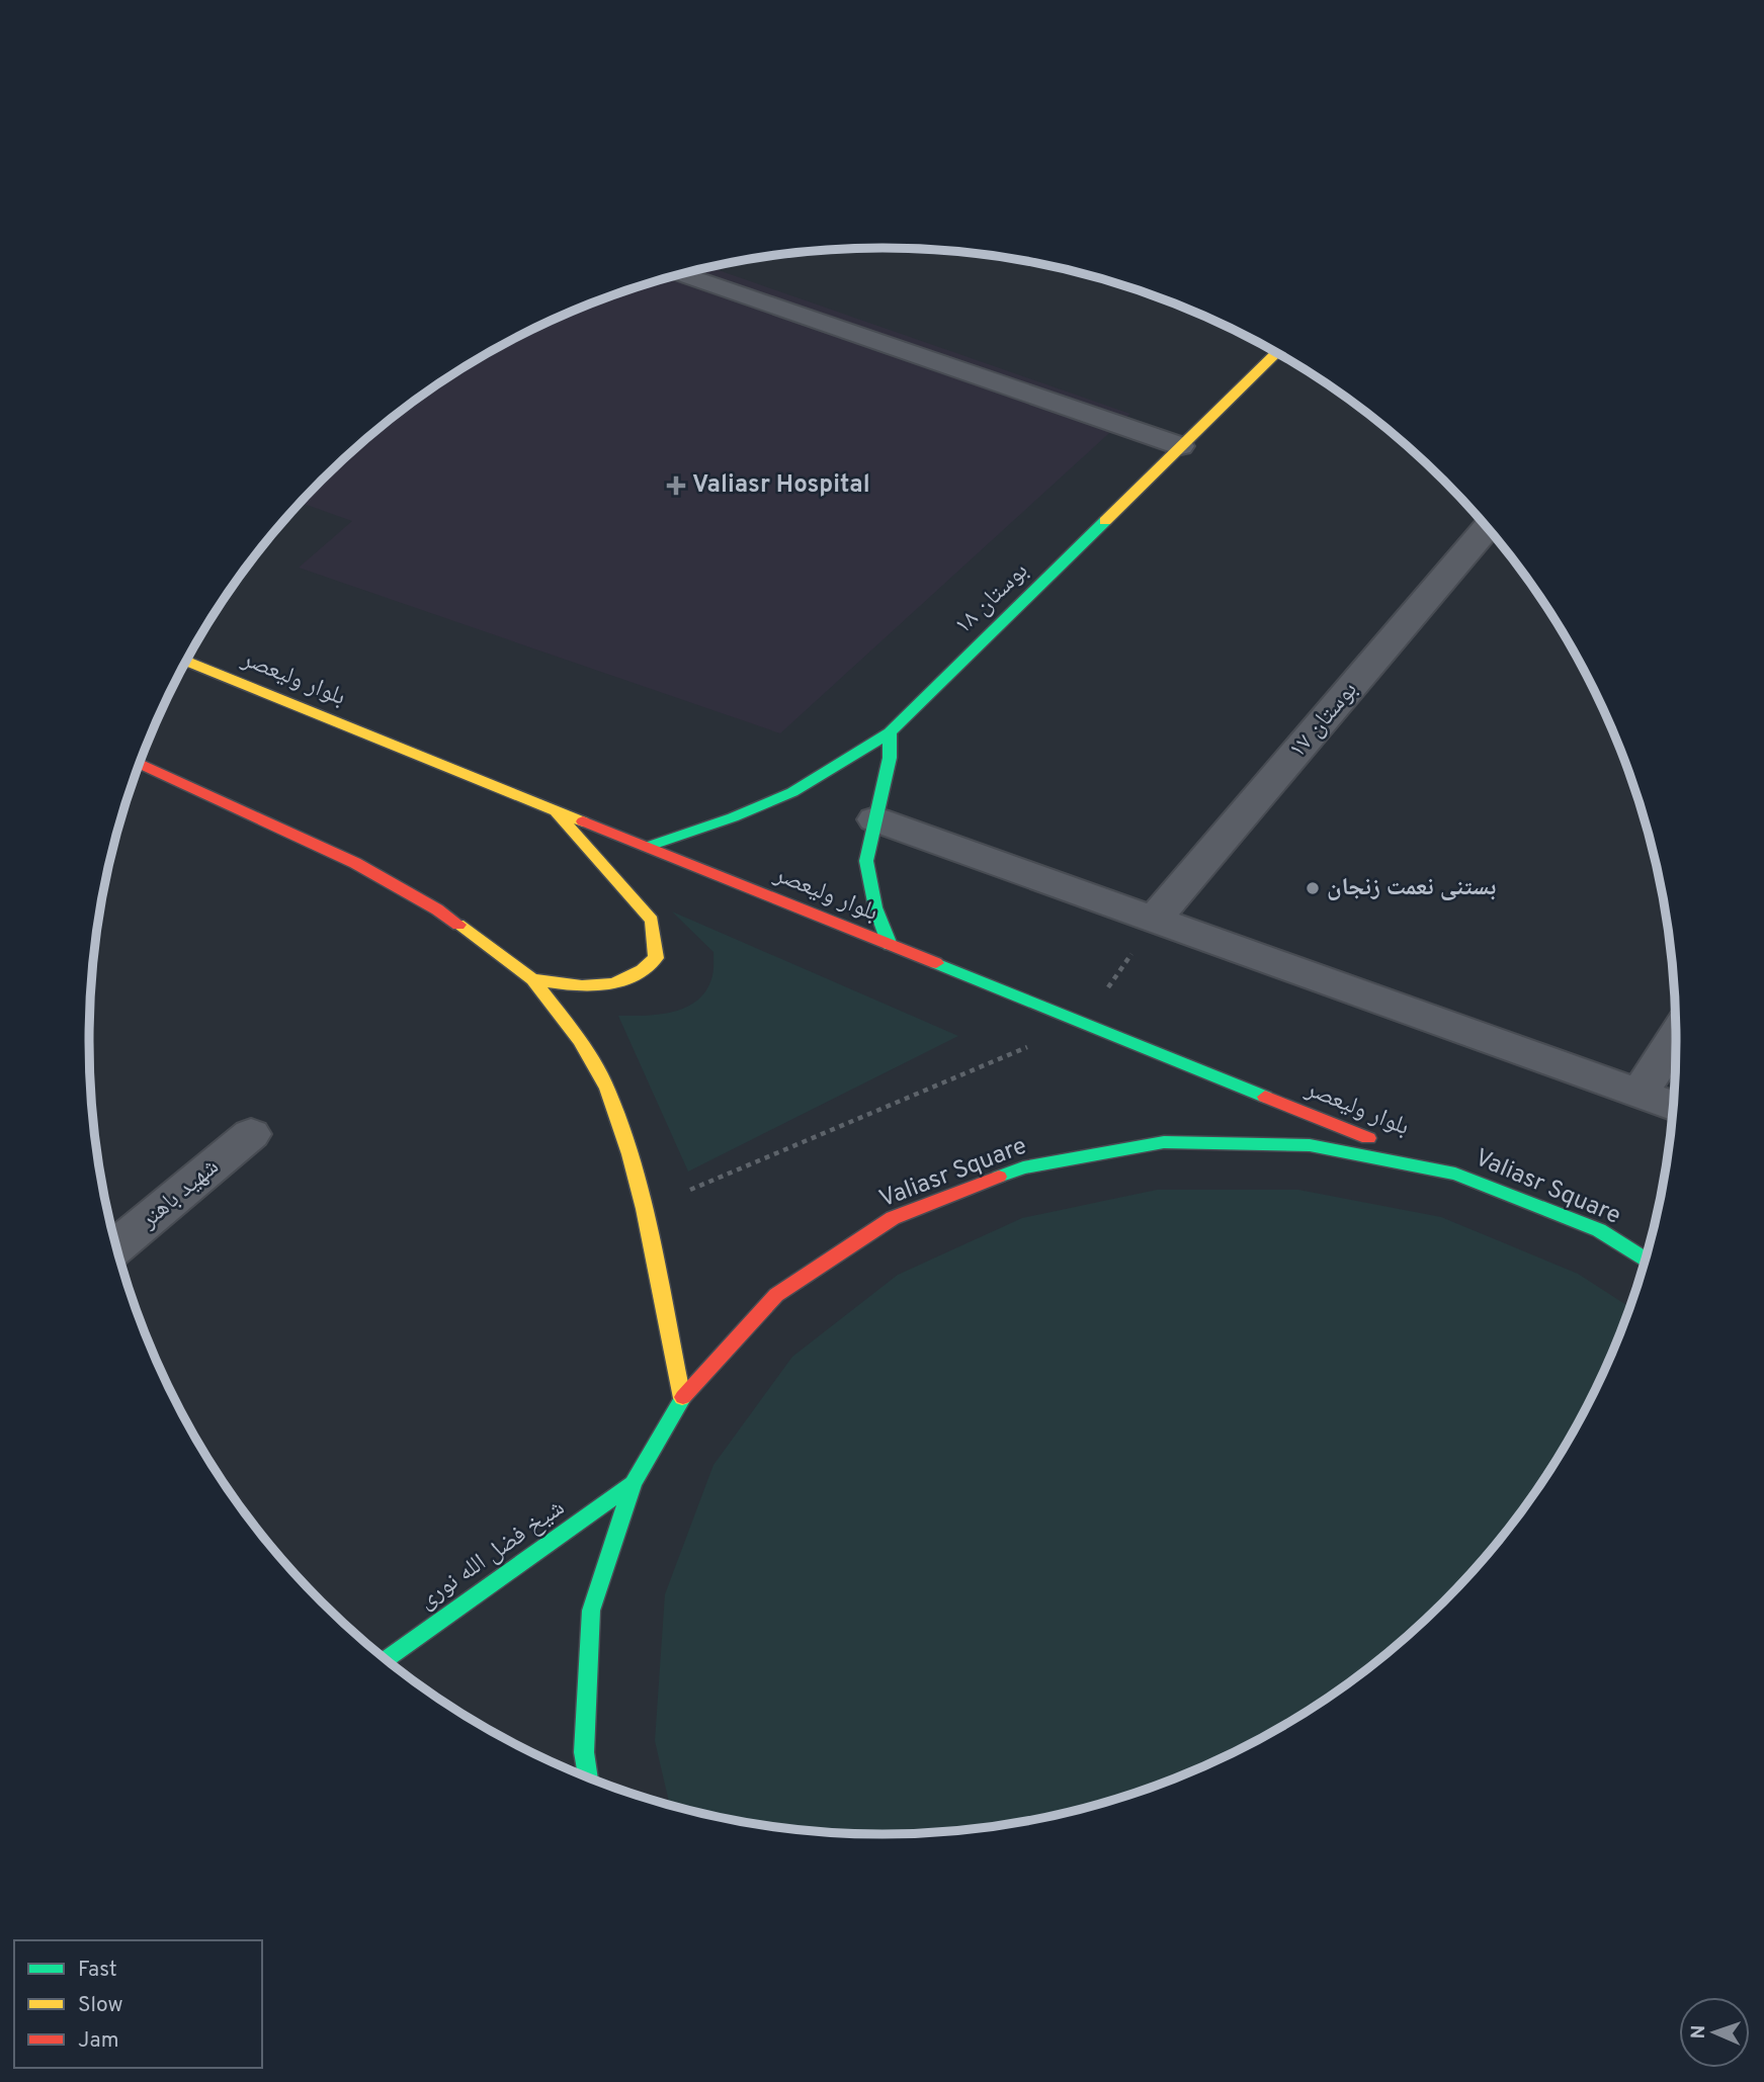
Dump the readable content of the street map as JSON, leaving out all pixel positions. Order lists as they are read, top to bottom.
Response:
{
  "streets": {
    "main road": [
      "بوستان ۱۸",
      "بلوار ولیعصر",
      "Valiasr Square",
      "شیخ فضل الله نوری"
    ],
    "street": ["بوستان ۱۷", "شهید باهنر"]
  },
  "crossings": [
    ["بوستان ۱۸", "بلوار ولیعصر"],
    ["بلوار ولیعصر", "Valiasr Square"],
    ["Valiasr Square", "شیخ فضل الله نوری"]
  ],
  "places": {
    "health": ["Valiasr Hospital"],
    "other": ["بستنی نعمت زنجان"]
  },
  "legend": ["Fast", "Slow", "Jam"],
  "north": "left"
}
